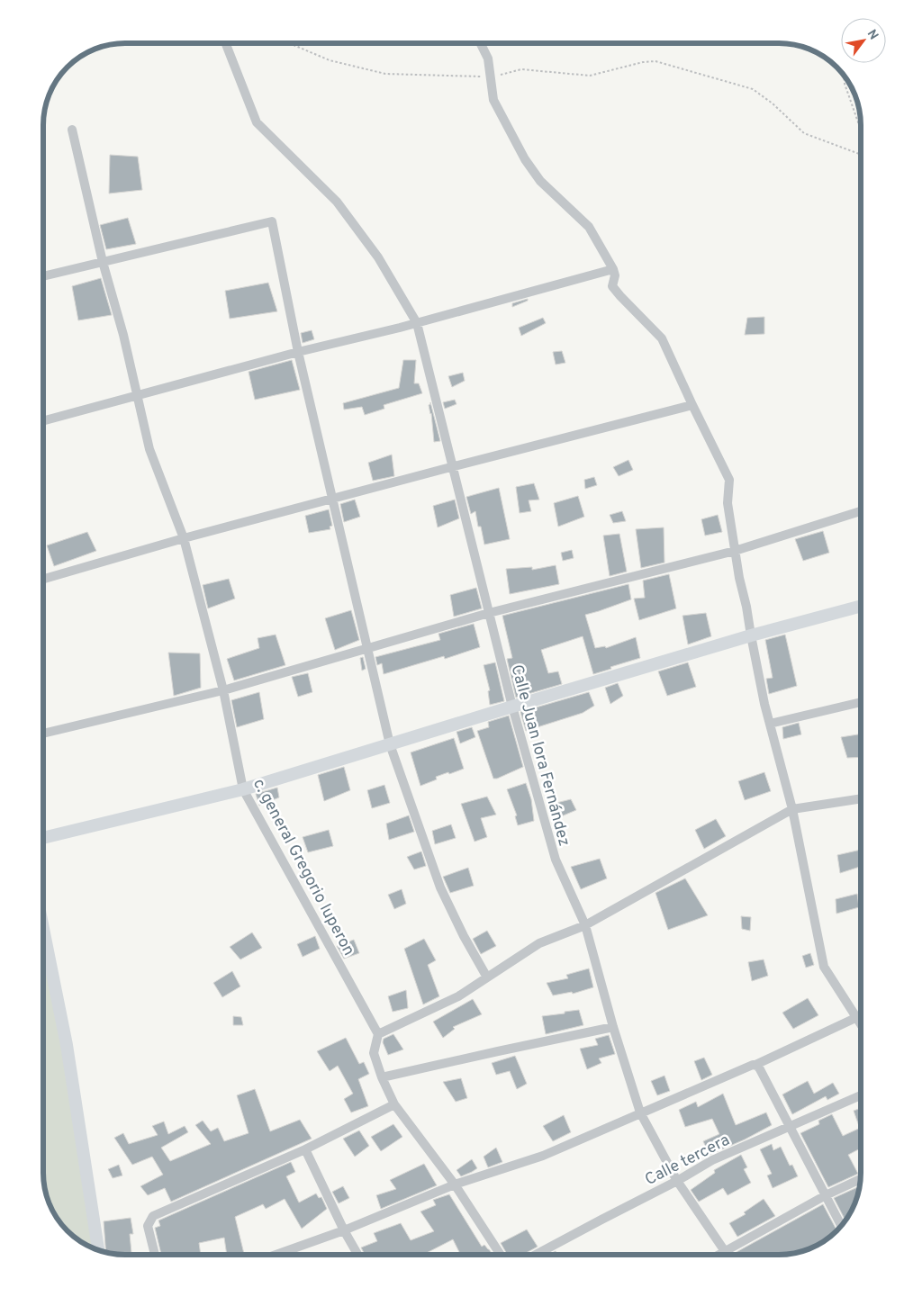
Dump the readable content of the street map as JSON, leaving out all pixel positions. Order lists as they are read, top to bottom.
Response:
{
  "streets": {
    "street": ["Calle Juan lora Fernández", "c. general Gregorio luperon", "Calle tercera"]
  },
  "crossings": [
    ["Calle Juan lora Fernández", "Calle tercera"]
  ],
  "north": "top right"
}
